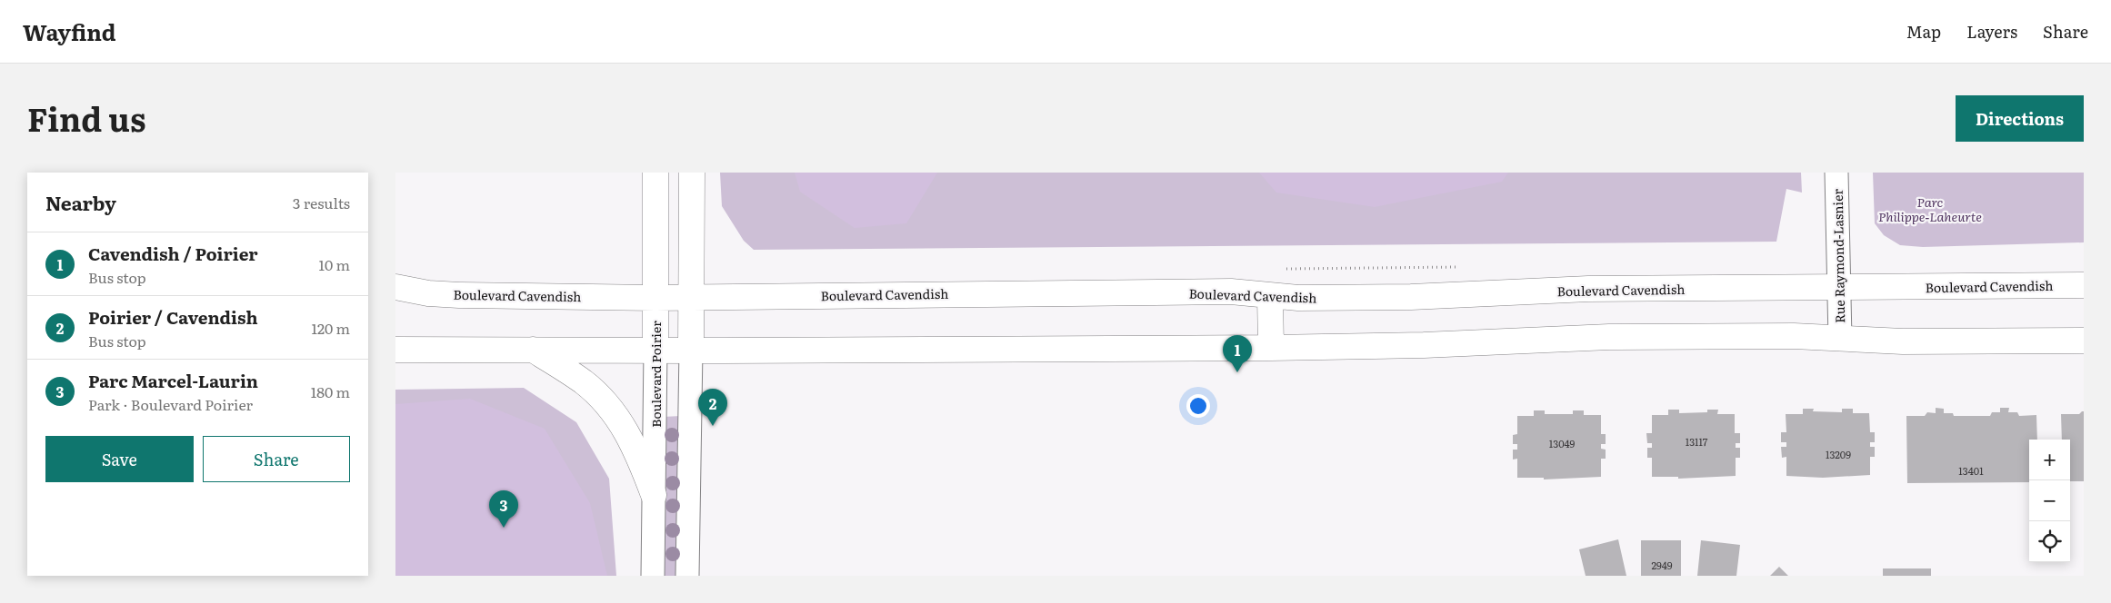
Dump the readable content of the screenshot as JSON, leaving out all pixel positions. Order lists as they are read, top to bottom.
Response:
{
  "streets": {
    "main road": ["Boulevard Cavendish", "Boulevard Poirier"],
    "street": ["Rue Raymond-Lasnier"]
  },
  "crossings": [
    ["Rue Raymond-Lasnier", "Boulevard Cavendish"],
    ["Boulevard Cavendish", "Boulevard Poirier"]
  ],
  "parks": ["Parc Philippe-Laheurte"],
  "house_numbers": [
    "13117",
    "13049",
    "13209",
    "13401",
    "2949"
  ],
  "page": {
    "header": "Wayfind",
    "nav": ["Map", "Layers", "Share"],
    "title": "Find us",
    "buttons": [
      "Directions",
      ["Save", "Share"]
    ],
    "heading": ["Nearby", "3 results"],
    "list": [
      {
        "mark": "1",
        "name": "Cavendish / Poirier",
        "note": "Bus stop",
        "value": "10 m"
      },
      {
        "mark": "2",
        "name": "Poirier / Cavendish",
        "note": "Bus stop",
        "value": "120 m"
      },
      {
        "mark": "3",
        "name": "Parc Marcel-Laurin",
        "note": "Park · Boulevard Poirier",
        "value": "180 m"
      }
    ],
    "pins": ["1", "2", "3"],
    "map_buttons": ["+", "−"]
  }
}
